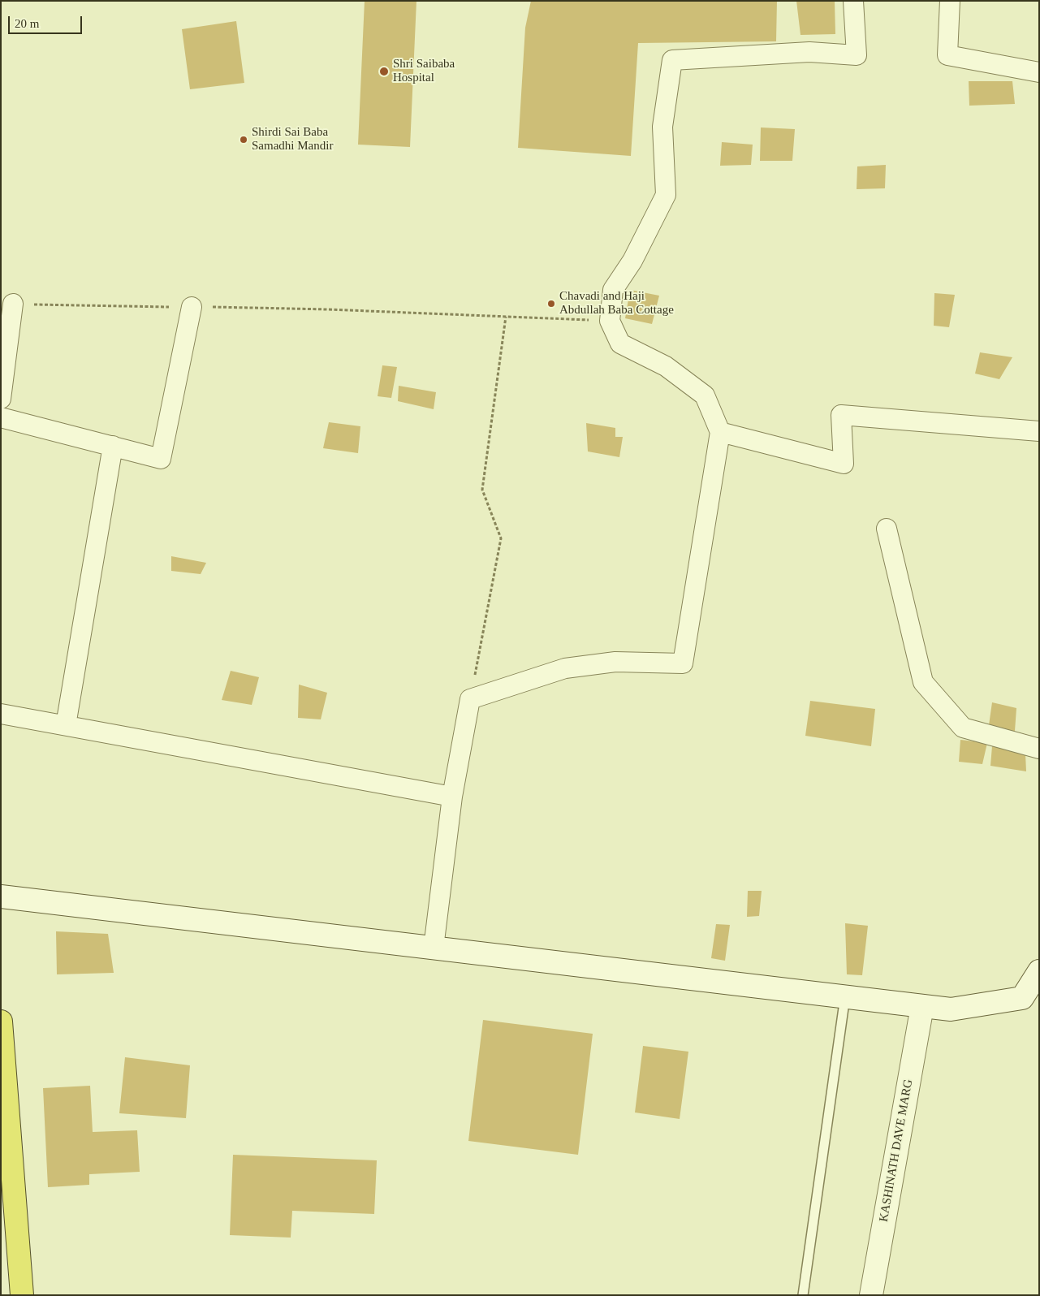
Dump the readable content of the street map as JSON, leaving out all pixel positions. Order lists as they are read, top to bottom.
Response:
{
  "streets": {
    "main road": ["KASHINATH DAVE MARG"]
  },
  "places": ["Shri Saibaba Hospital", "Shirdi Sai Baba Samadhi Mandir", "Chavadi and Haji Abdullah Baba Cottage"],
  "scale_bar": "20 m"
}
